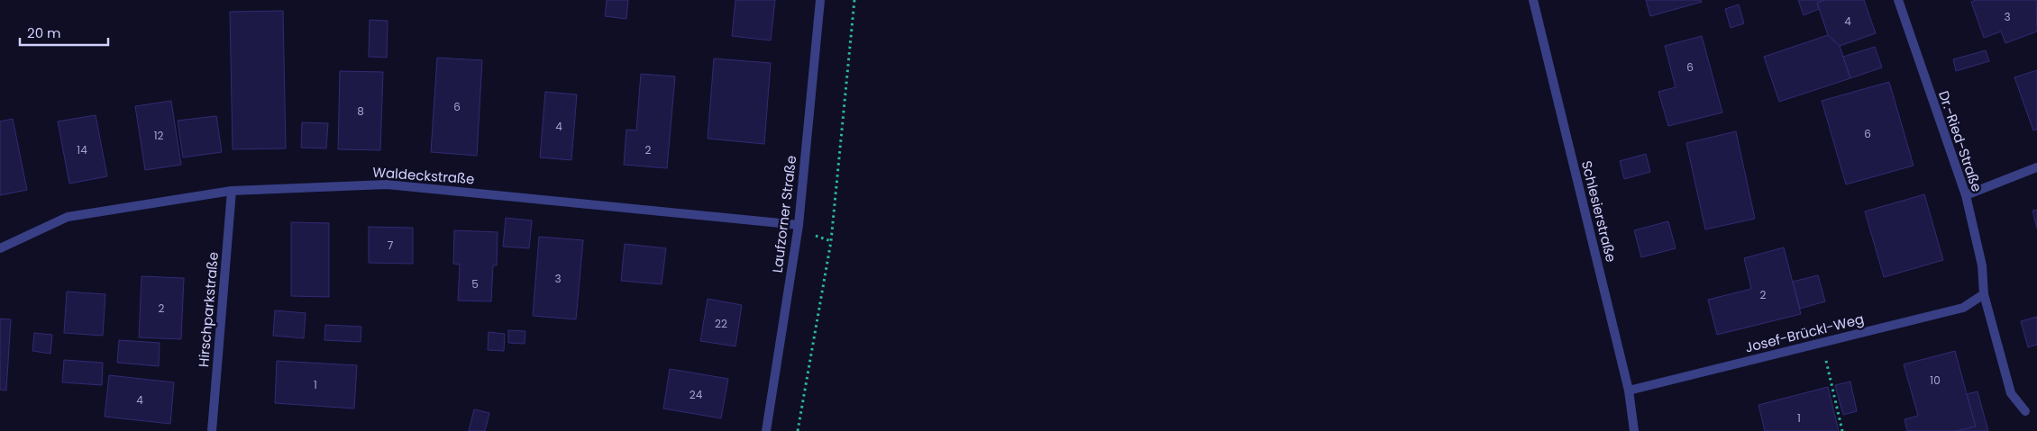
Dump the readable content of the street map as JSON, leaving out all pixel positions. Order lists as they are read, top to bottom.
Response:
{
  "streets": {
    "street": [
      "Dr.-Ried-Straße",
      "Waldeckstraße",
      "Schlesierstraße",
      "Laufzorner Straße",
      "Hirschparkstraße",
      "Josef-Brückl-Weg"
    ]
  },
  "crossings": [
    ["Dr.-Ried-Straße", "Josef-Brückl-Weg"],
    ["Waldeckstraße", "Laufzorner Straße"],
    ["Waldeckstraße", "Hirschparkstraße"],
    ["Schlesierstraße", "Josef-Brückl-Weg"]
  ],
  "house_numbers": [
    "3",
    "4",
    "6",
    "6",
    "8",
    "4",
    "6",
    "12",
    "14",
    "2",
    "7",
    "3",
    "5",
    "2",
    "2",
    "22",
    "10",
    "1",
    "24",
    "4",
    "1"
  ],
  "scale_bar": "20 m"
}
